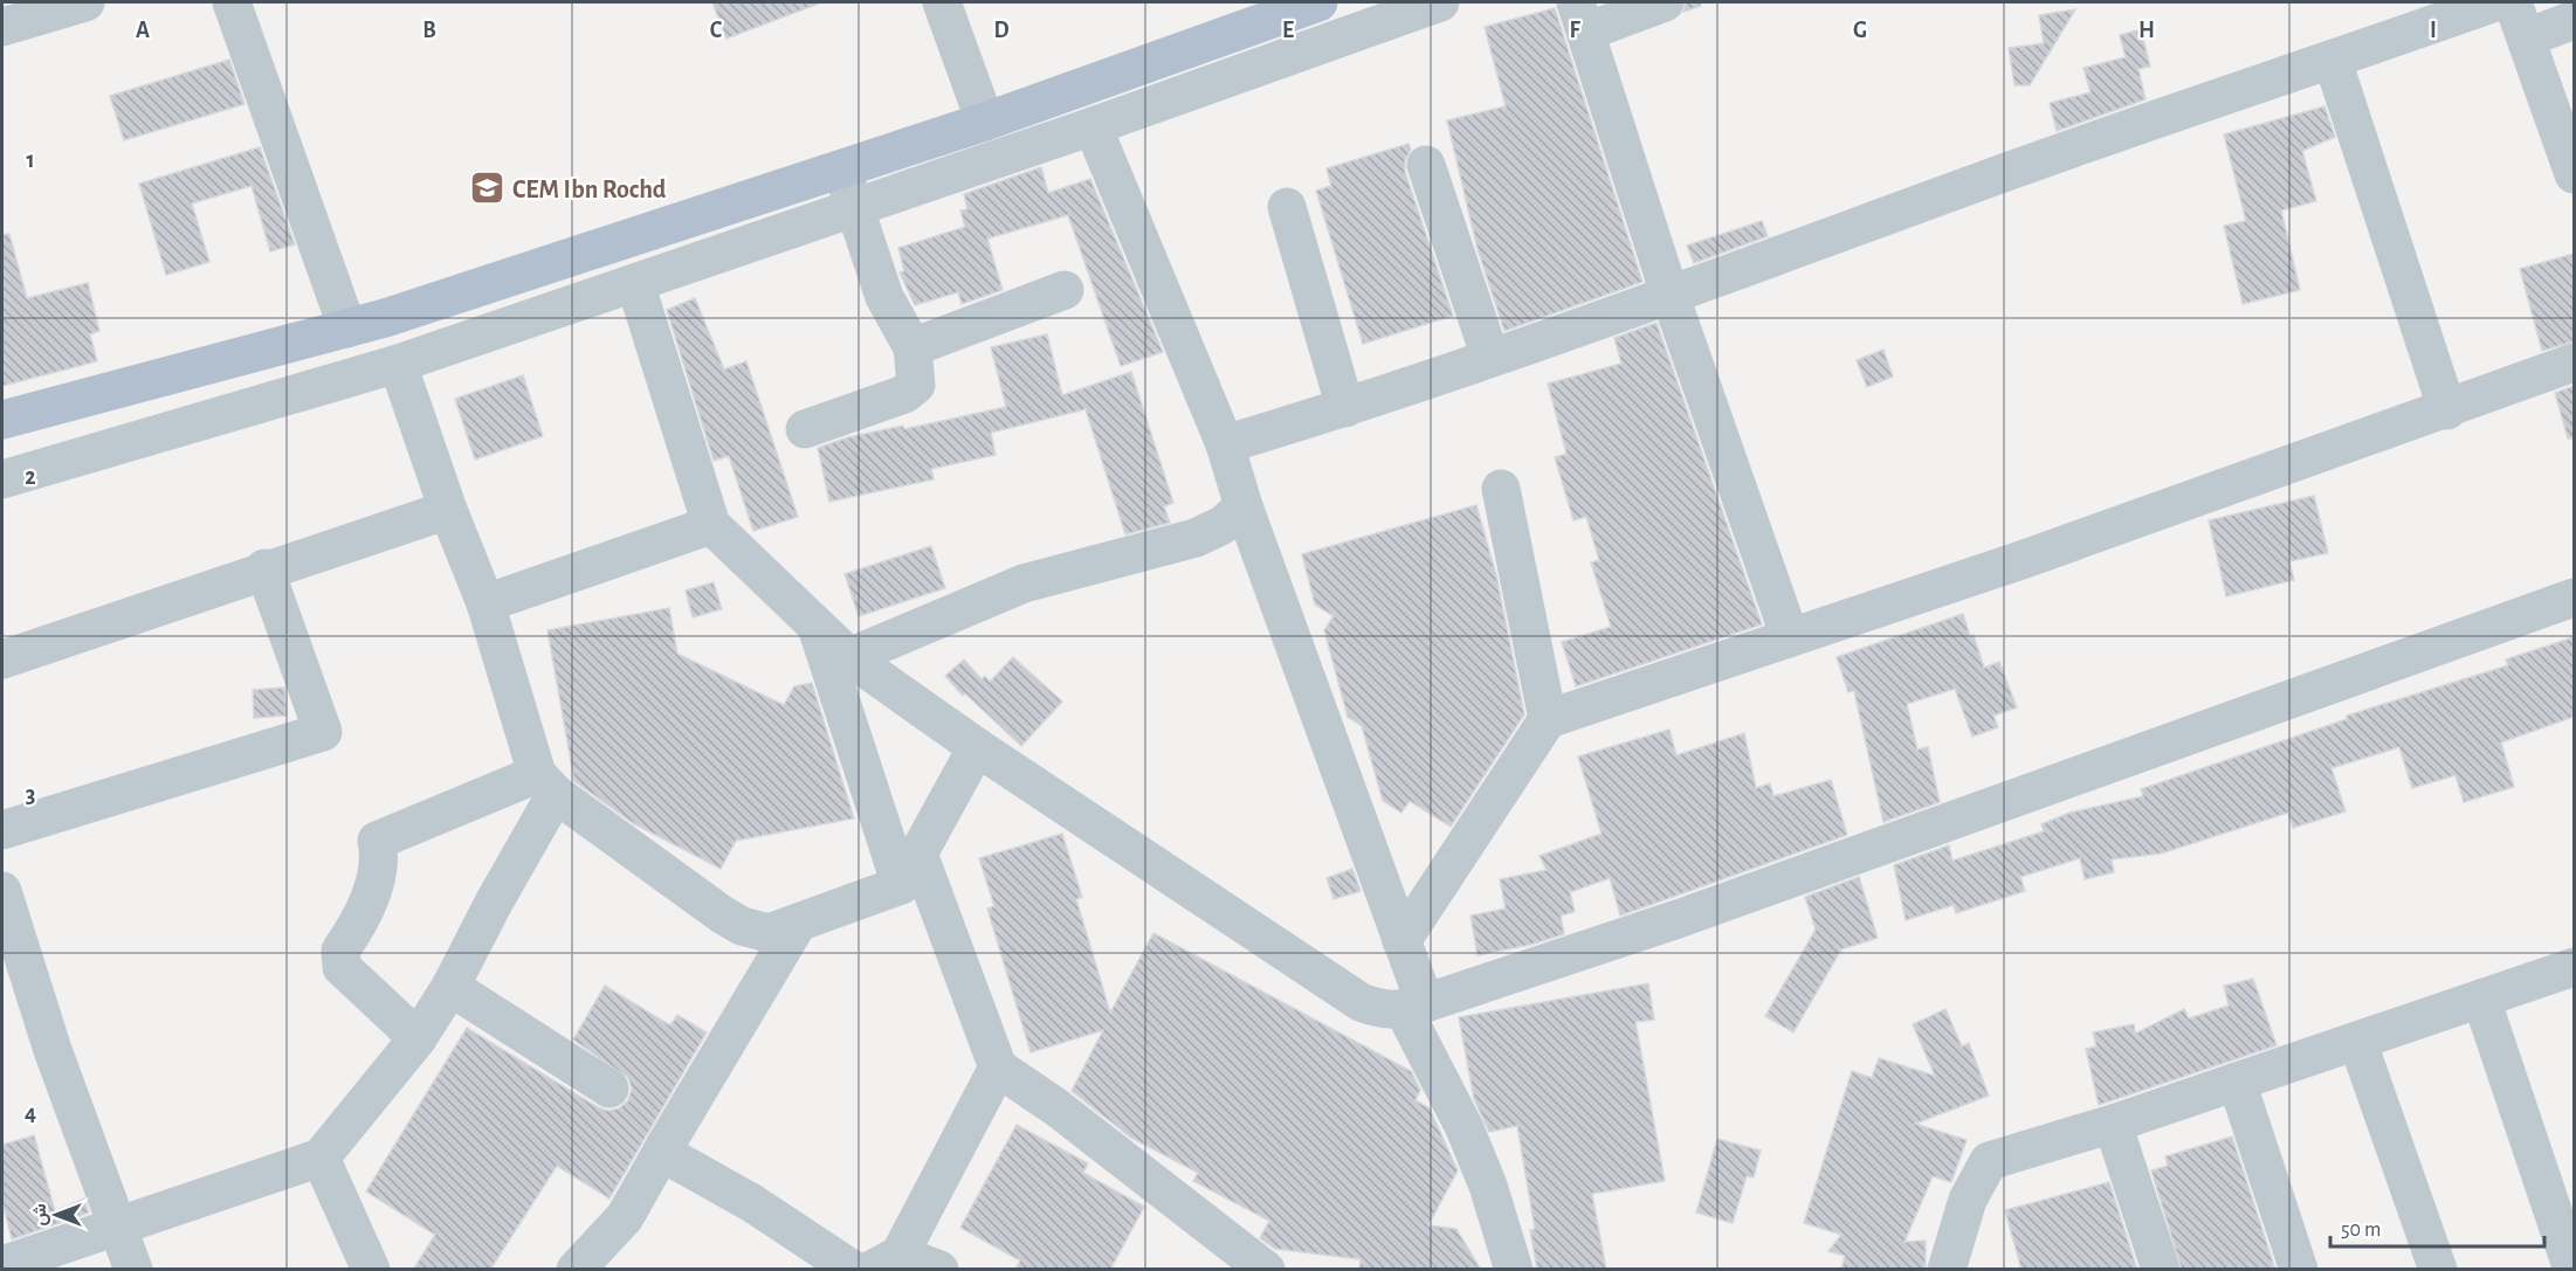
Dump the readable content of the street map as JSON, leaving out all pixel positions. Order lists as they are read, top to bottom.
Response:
{
  "places": {
    "school or university": ["CEM Ibn Rochd"]
  },
  "scale_bar": "50 m",
  "north": "left",
  "grid": {
    "columns": [
      "A",
      "B",
      "C",
      "D",
      "E",
      "F",
      "G",
      "H",
      "I"
    ],
    "rows": [
      "1",
      "2",
      "3",
      "4"
    ]
  }
}
